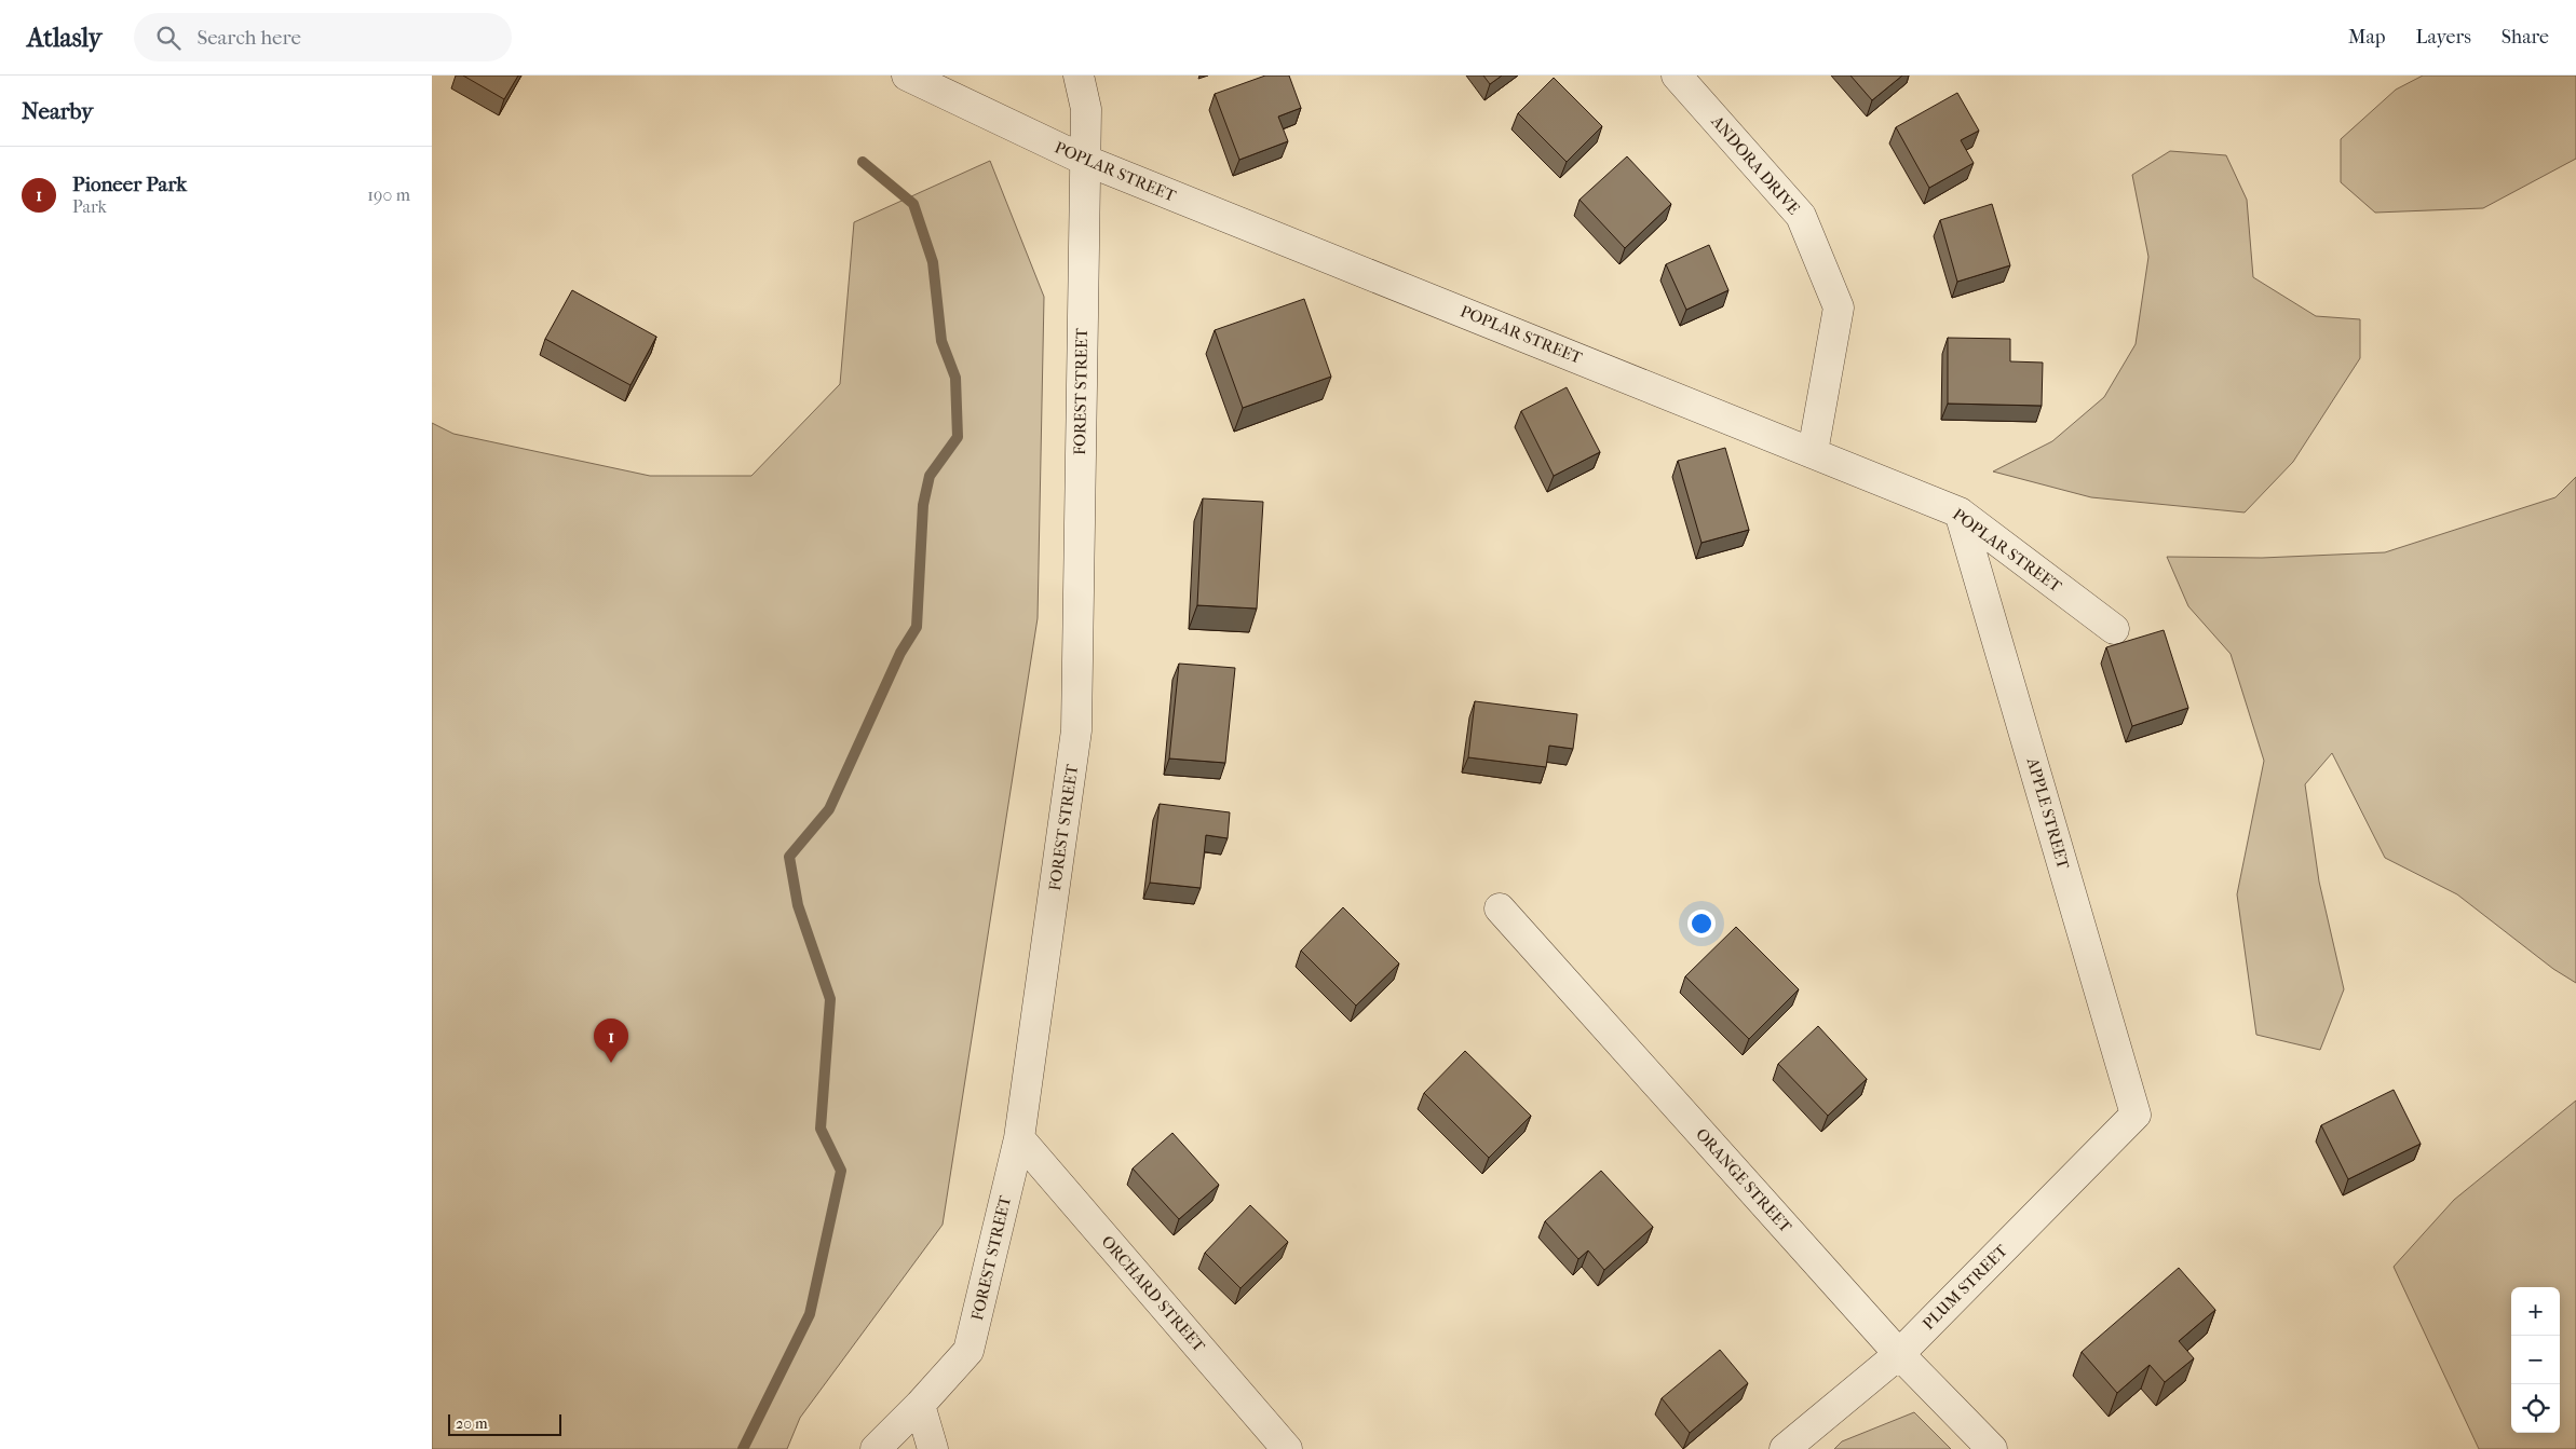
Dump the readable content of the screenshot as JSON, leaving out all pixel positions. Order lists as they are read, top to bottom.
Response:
{
  "streets": {
    "street": [
      "ANDORA DRIVE",
      "POPLAR STREET",
      "FOREST STREET",
      "APPLE STREET",
      "ORANGE STREET",
      "PLUM STREET",
      "ORCHARD STREET"
    ]
  },
  "crossings": [
    ["ANDORA DRIVE", "POPLAR STREET"],
    ["POPLAR STREET", "FOREST STREET"],
    ["POPLAR STREET", "APPLE STREET"],
    ["FOREST STREET", "ORCHARD STREET"],
    ["APPLE STREET", "PLUM STREET"],
    ["ORANGE STREET", "PLUM STREET"]
  ],
  "scale_bar": "20 m",
  "page": {
    "header": "Atlasly",
    "search": "Search here",
    "nav": ["Map", "Layers", "Share"],
    "heading": "Nearby",
    "list": [
      {
        "mark": "1",
        "name": "Pioneer Park",
        "note": "Park",
        "value": "190 m"
      }
    ],
    "pins": "1",
    "map_buttons": ["+", "−"],
    "scale": "20 m"
  }
}
